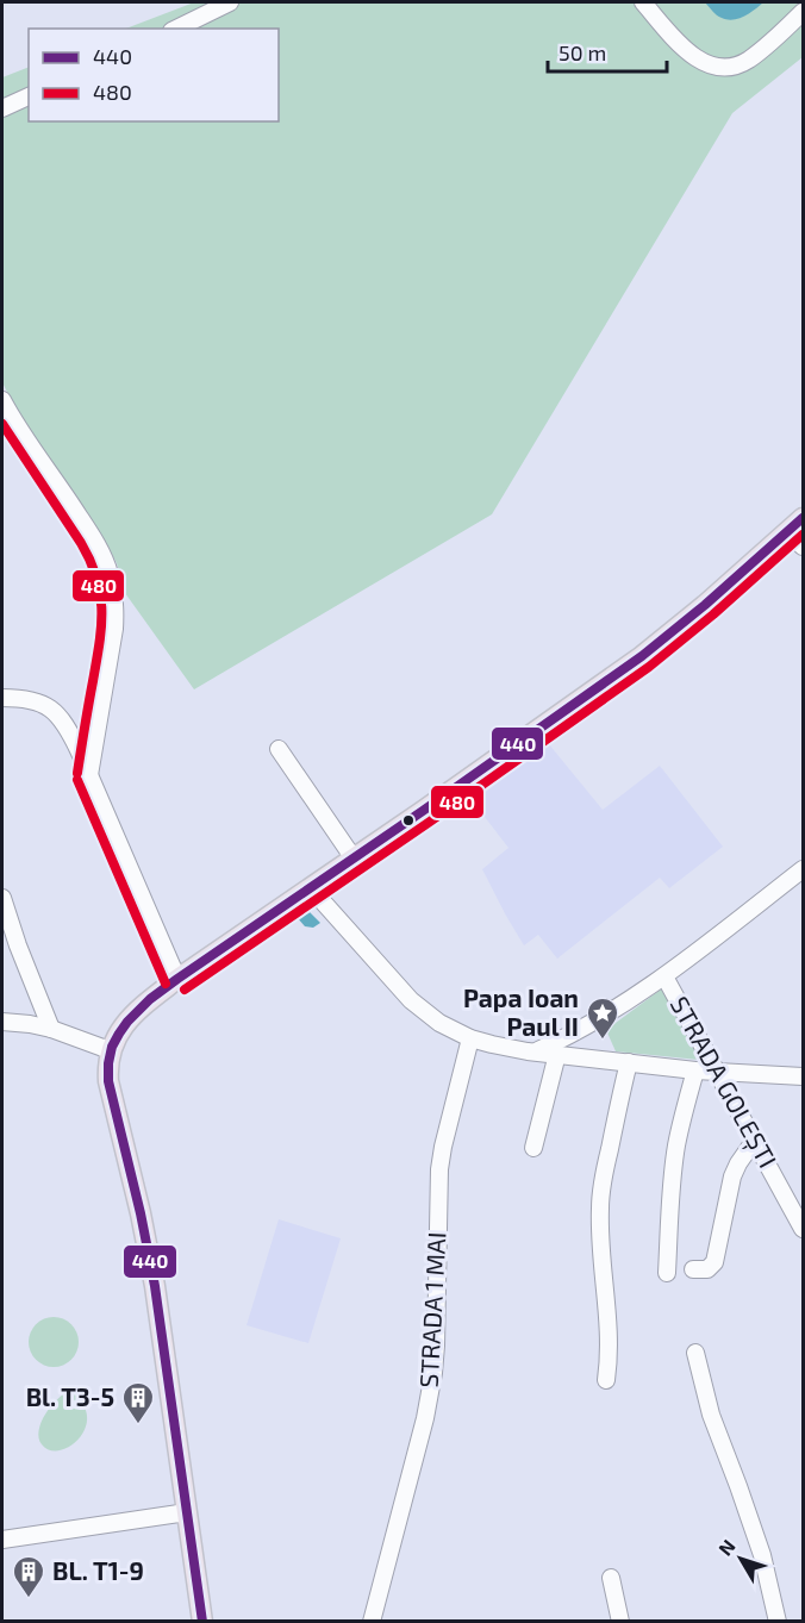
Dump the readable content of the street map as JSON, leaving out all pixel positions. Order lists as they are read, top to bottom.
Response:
{
  "streets": {
    "street": ["STRADA GOLEȘTI", "STRADA 1 MAI"]
  },
  "places": {
    "place": ["Papa Ioan Paul II"],
    "building": ["Bl. T3-5", "BL. T1-9"]
  },
  "lines": ["transit line 480", "transit line 440"],
  "legend": ["440", "480"],
  "scale_bar": "50 m",
  "north": "top left"
}
